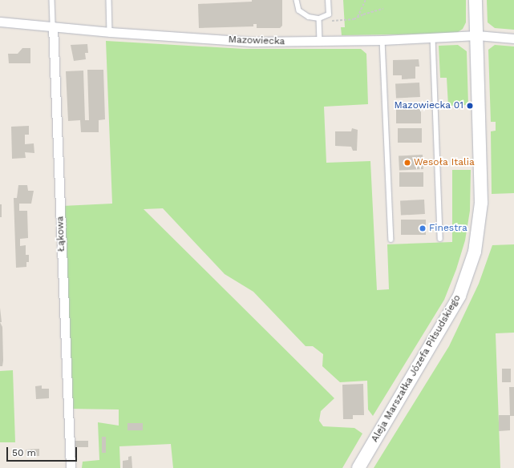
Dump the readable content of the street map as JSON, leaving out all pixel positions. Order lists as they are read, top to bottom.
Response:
{
  "streets": {
    "main road": ["Aleja Marszałka Józefa Piłsudskiego"],
    "street": ["Mazowiecka", "Łąkowa"]
  },
  "crossings": [
    ["Mazowiecka", "Łąkowa"],
    ["Mazowiecka", "Aleja Marszałka Józefa Piłsudskiego"]
  ],
  "places": ["Mazowiecka 01", "Wesoła Italia", "Finestra"],
  "scale_bar": "50 m"
}
